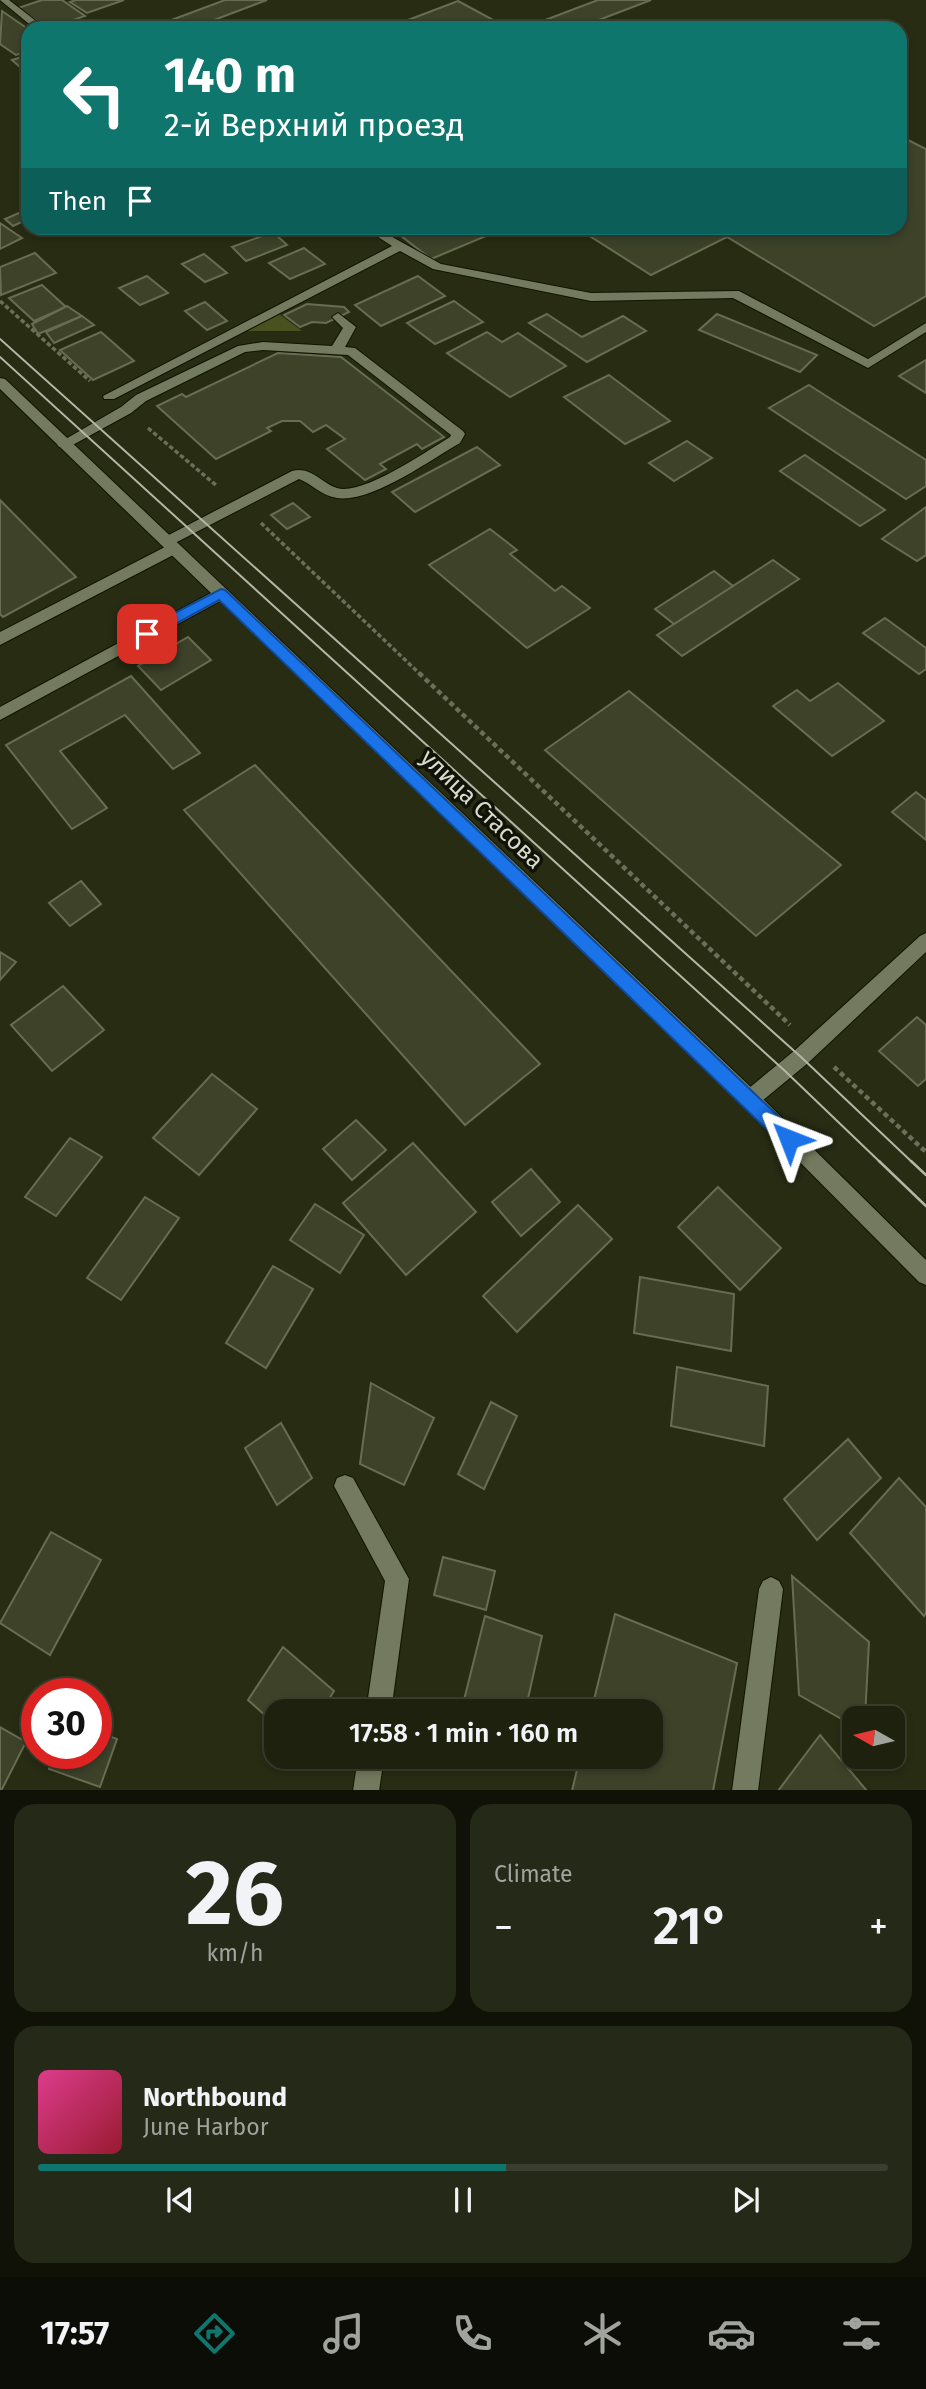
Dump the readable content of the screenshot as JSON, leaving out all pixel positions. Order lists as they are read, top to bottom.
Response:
{
  "streets": {
    "street": ["улица Стасова"]
  },
  "north": "left",
  "page": {
    "turn": ["140 m", "2-й Верхний проезд"],
    "then": "Then",
    "limit": "30",
    "trip": "17:58 · 1 min · 160 m",
    "tile": [
      ["26", "km/h"],
      "Climate"
    ],
    "heat": ["−", "21°", "+"],
    "song": ["Northbound", "June Harbor"],
    "tabs": "17:57"
  }
}
